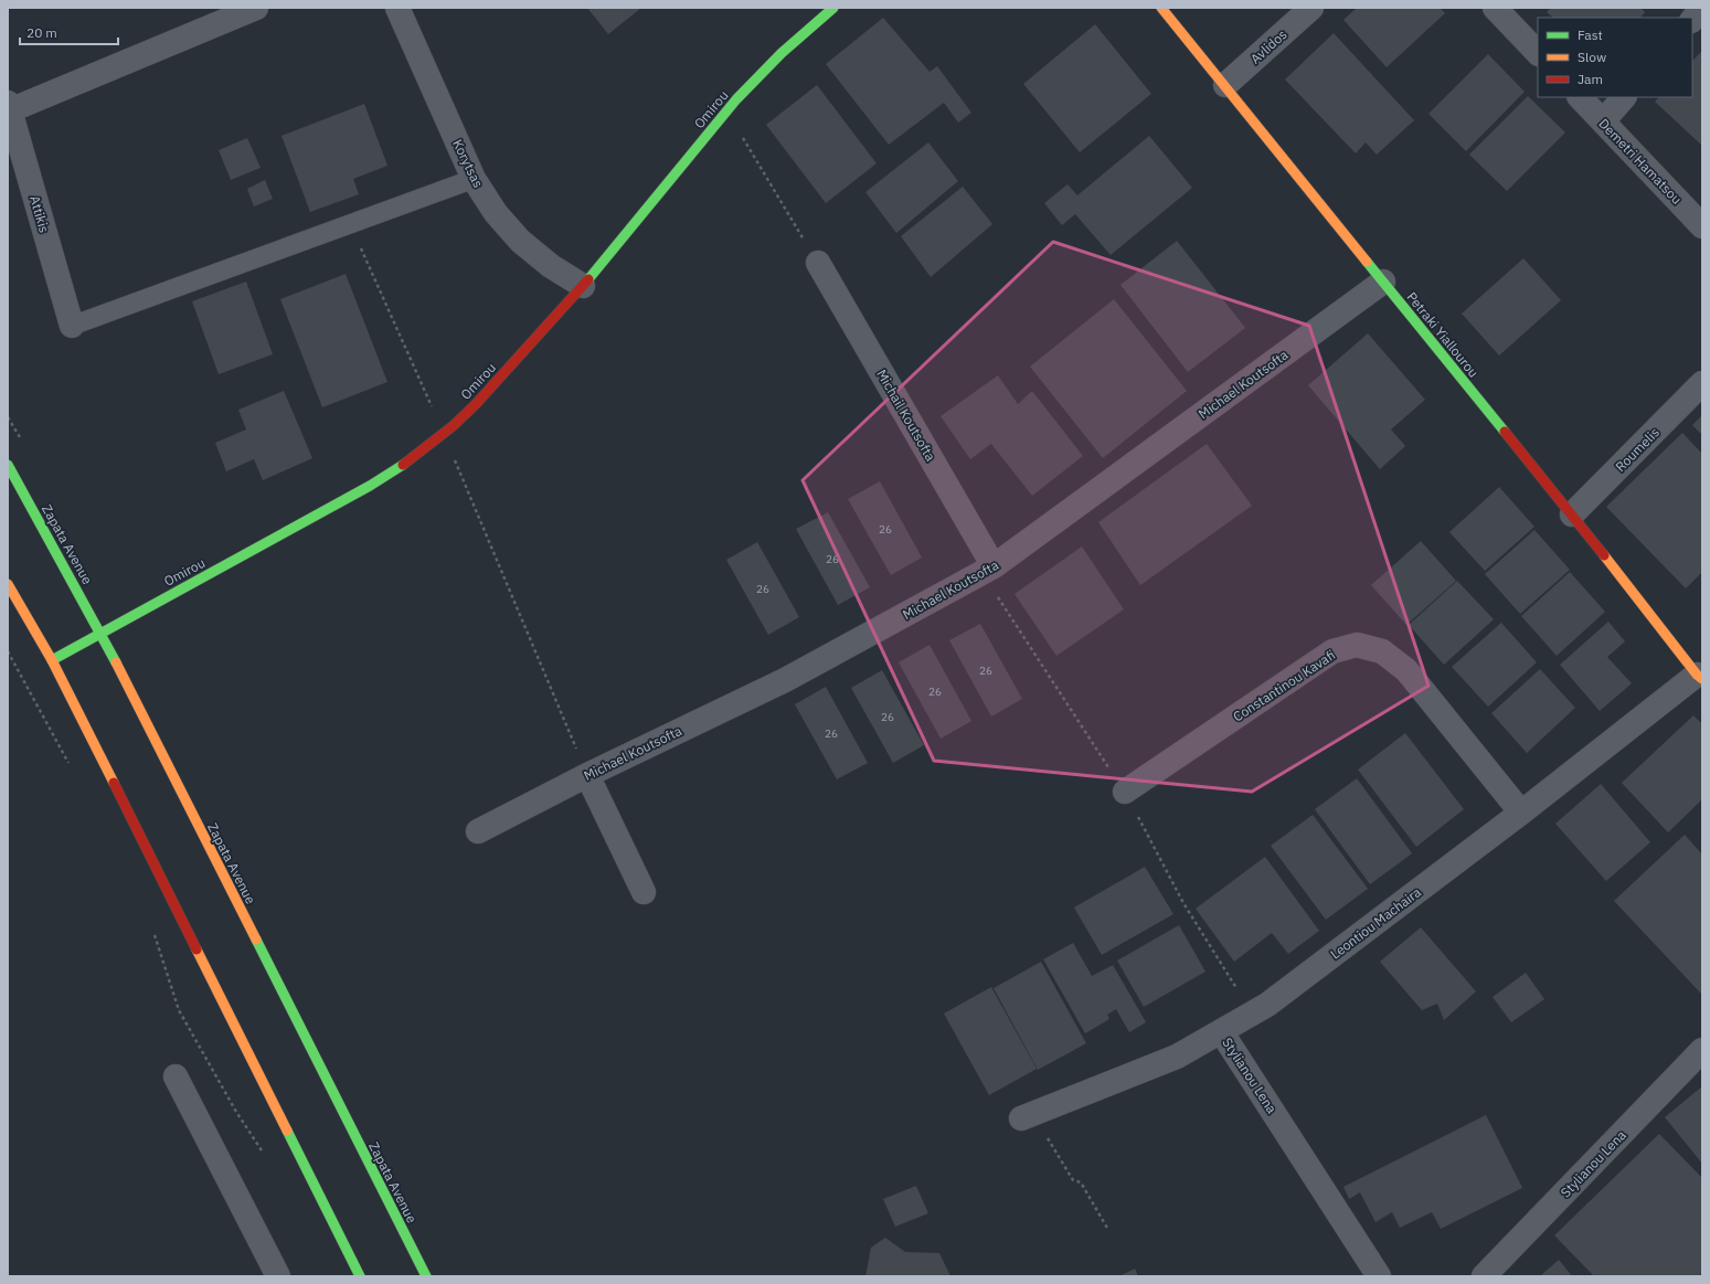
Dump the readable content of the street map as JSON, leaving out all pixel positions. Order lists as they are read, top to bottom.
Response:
{
  "streets": {
    "street": [
      "Avlidos",
      "Omirou",
      "Demetri Hamatsou",
      "Korytsas",
      "Attikis",
      "Petraki Yiallourou",
      "Michael Koutsofta",
      "Michail Koutsofta",
      "Roumelis",
      "Zapata Avenue",
      "Constantinou Kavafi",
      "Leontiou Machaira",
      "Stylianou Lena"
    ]
  },
  "crossings": [
    ["Avlidos", "Petraki Yiallourou"],
    ["Omirou", "Korytsas"],
    ["Omirou", "Zapata Avenue"],
    ["Petraki Yiallourou", "Michael Koutsofta"],
    ["Petraki Yiallourou", "Roumelis"],
    ["Petraki Yiallourou", "Leontiou Machaira"],
    ["Michael Koutsofta", "Michail Koutsofta"],
    ["Constantinou Kavafi", "Leontiou Machaira"],
    ["Leontiou Machaira", "Stylianou Lena"]
  ],
  "house_numbers": [
    "26",
    "26",
    "26",
    "26",
    "26",
    "26",
    "26"
  ],
  "legend": ["Fast", "Slow", "Jam"],
  "scale_bar": "20 m"
}
